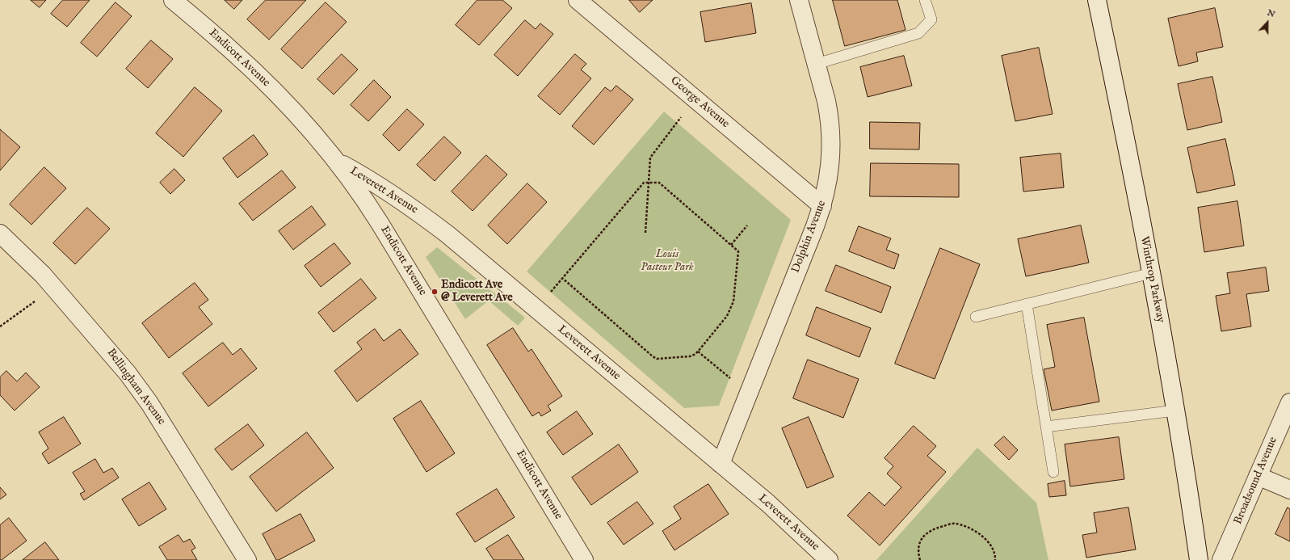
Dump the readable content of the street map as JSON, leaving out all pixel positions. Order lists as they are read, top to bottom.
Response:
{
  "streets": {
    "street": [
      "Endicott Avenue",
      "George Avenue",
      "Leverett Avenue",
      "Dolphin Avenue",
      "Winthrop Parkway",
      "Bellingham Avenue",
      "Broadsound Avenue"
    ]
  },
  "crossings": [
    ["Endicott Avenue", "Leverett Avenue"],
    ["George Avenue", "Dolphin Avenue"],
    ["Leverett Avenue", "Dolphin Avenue"]
  ],
  "parks": ["Louis Pasteur Park"],
  "places": ["Endicott Ave @ Leverett Ave"],
  "north": "top"
}
